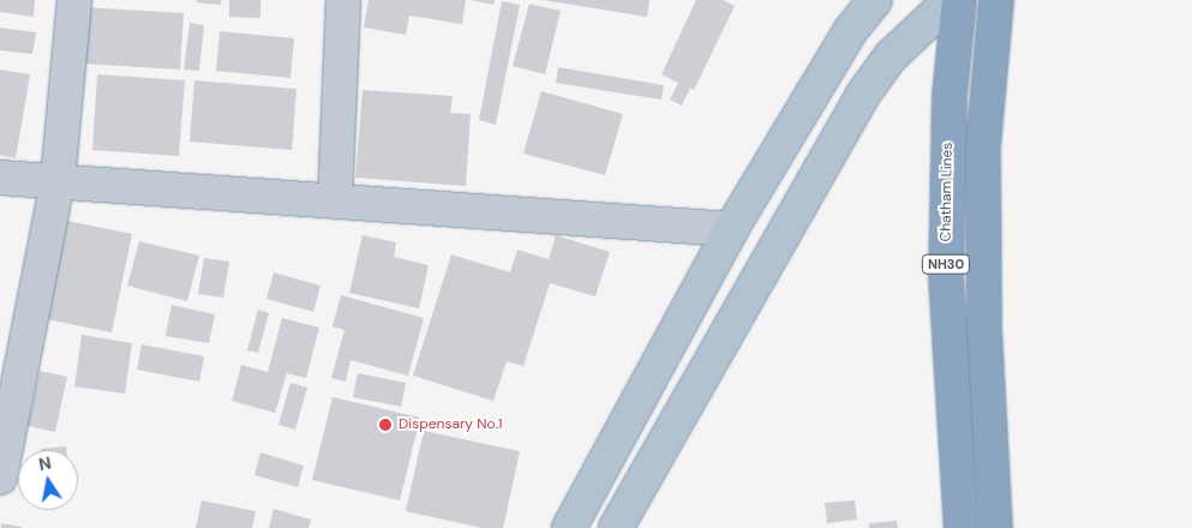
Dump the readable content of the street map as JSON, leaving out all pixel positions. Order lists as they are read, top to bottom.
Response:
{
  "streets": {
    "highway": ["Chatham Lines", "NH30"]
  },
  "places": ["Dispensary No.1"],
  "north": "top"
}
